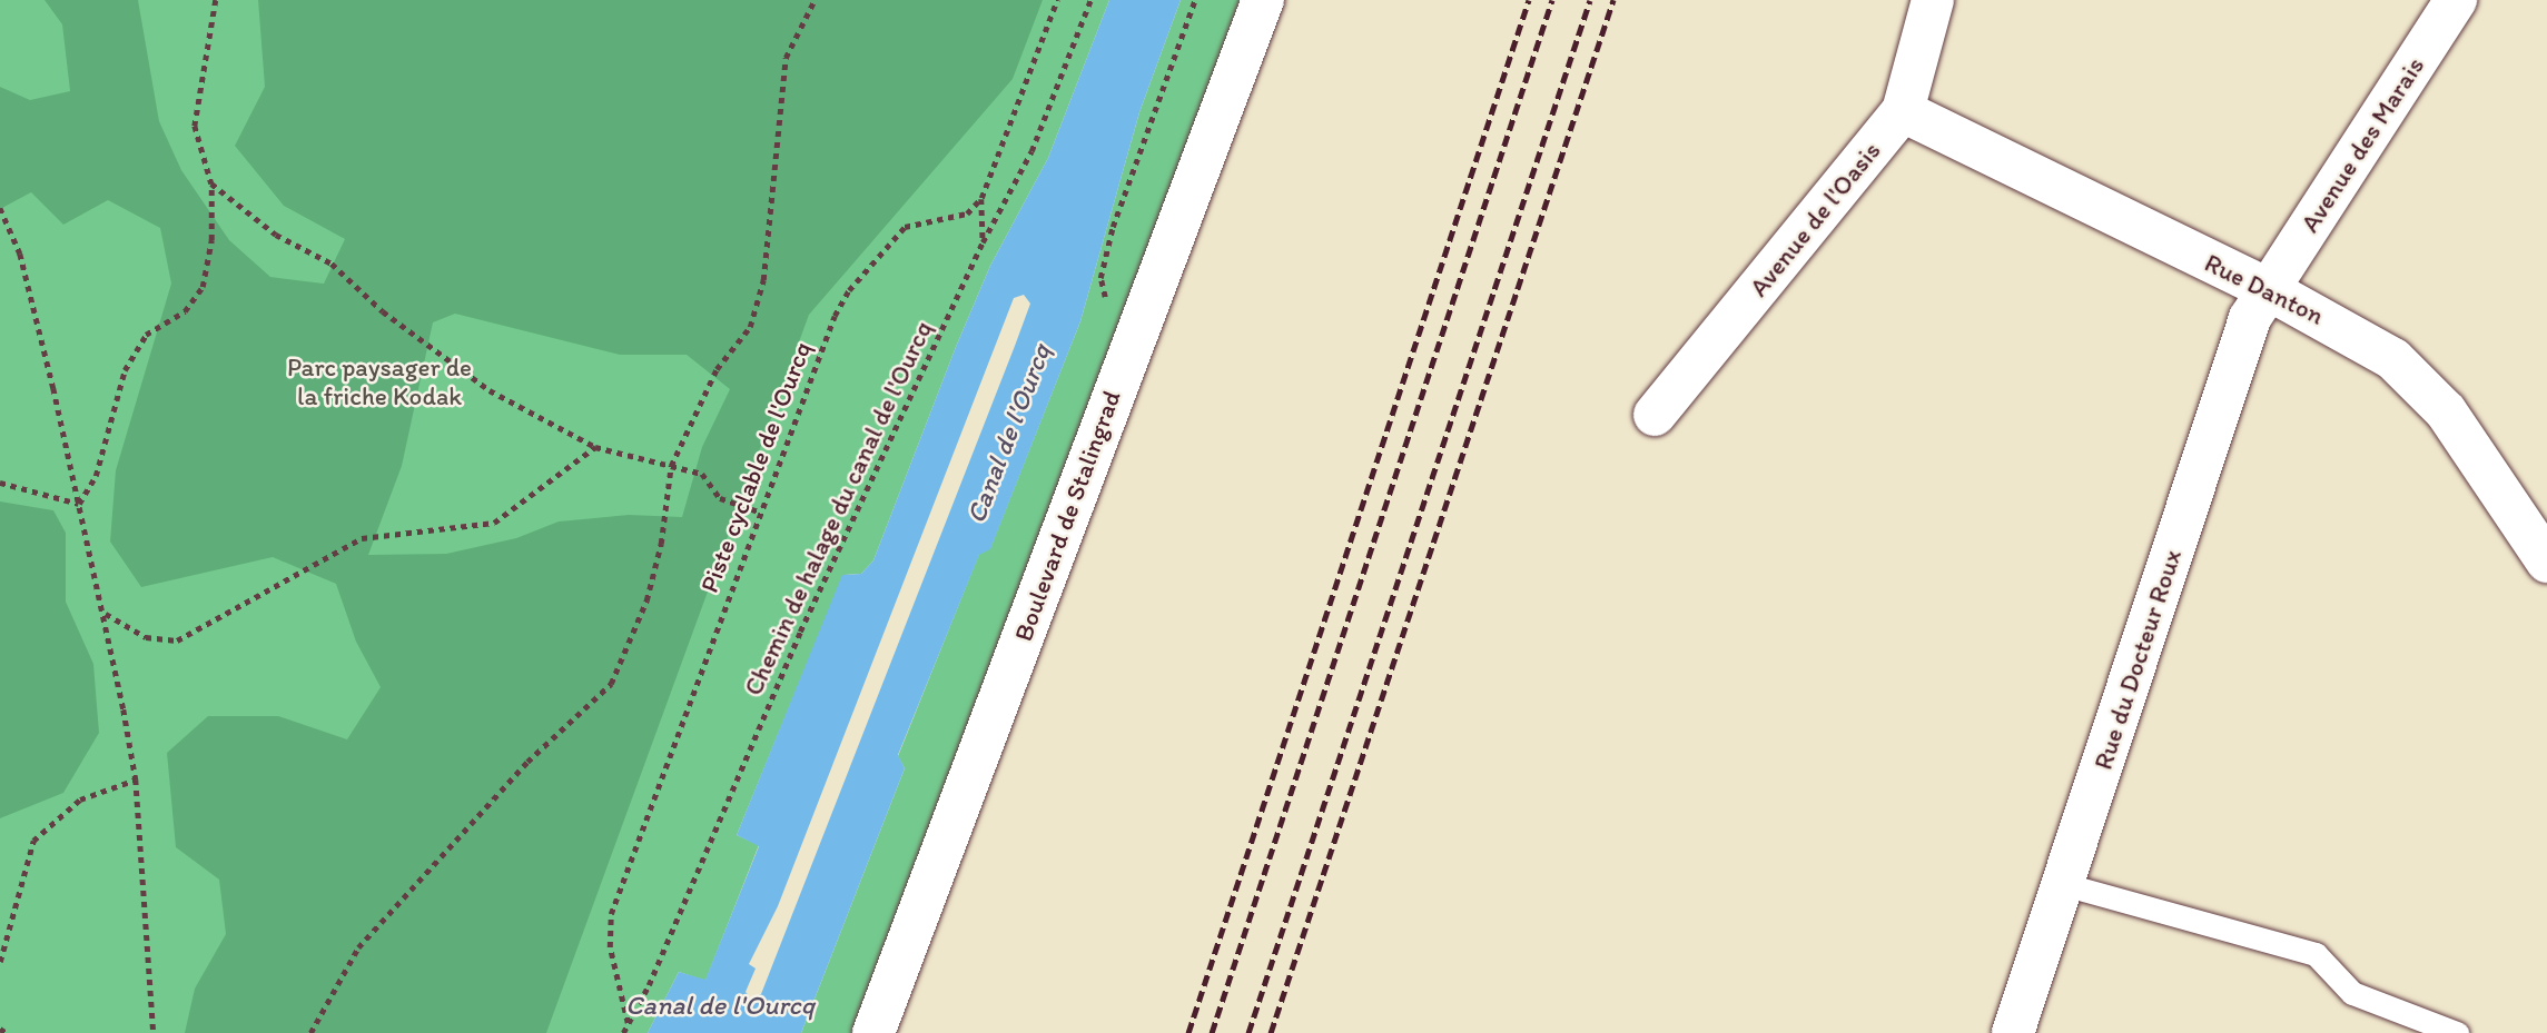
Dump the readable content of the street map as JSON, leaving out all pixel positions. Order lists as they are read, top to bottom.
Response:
{
  "streets": {
    "street": [
      "Avenue des Marais",
      "Avenue de l'Oasis",
      "Rue Danton",
      "Boulevard de Stalingrad",
      "Rue du Docteur Roux"
    ],
    "path": ["Piste cyclable de l'Ourcq", "Chemin de halage du canal de l'Ourcq"]
  },
  "crossings": [
    ["Avenue des Marais", "Rue Danton"],
    ["Avenue des Marais", "Rue du Docteur Roux"],
    ["Avenue de l'Oasis", "Rue Danton"],
    ["Rue Danton", "Rue du Docteur Roux"],
    ["Piste cyclable de l'Ourcq", "Chemin de halage du canal de l'Ourcq"]
  ],
  "water": ["Canal de l'Ourcq"],
  "parks": ["Parc paysager de la friche Kodak"]
}
